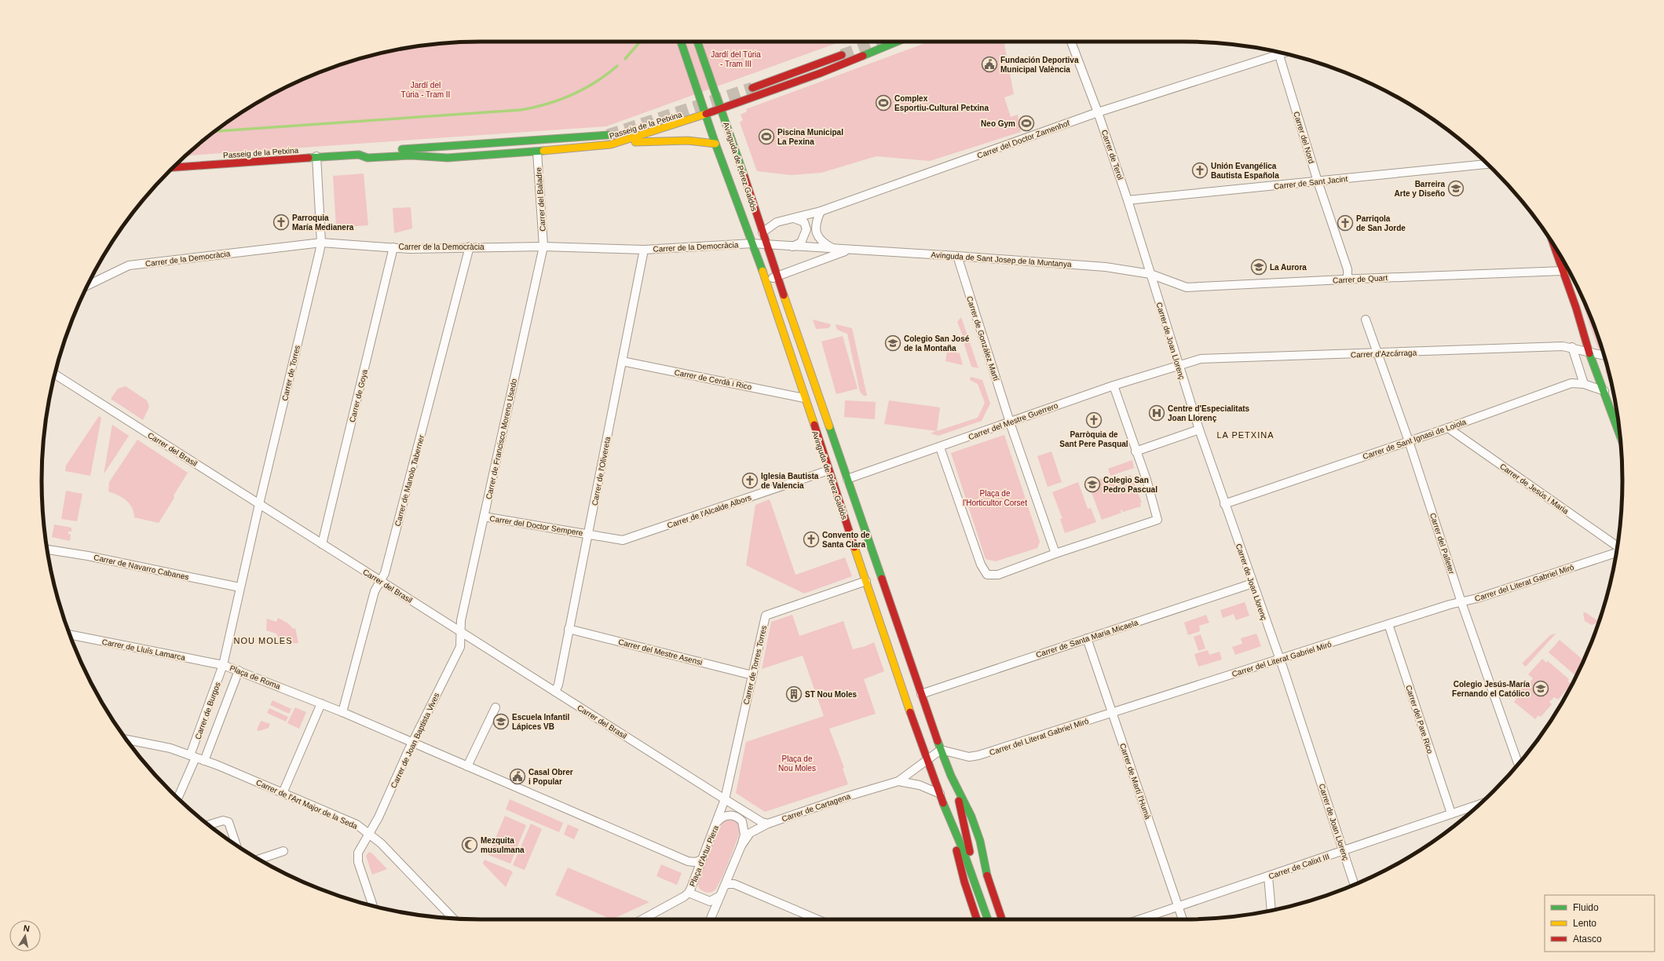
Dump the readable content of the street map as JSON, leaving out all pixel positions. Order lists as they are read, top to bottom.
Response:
{
  "streets": {
    "main road": ["Passeig de la Petxina", "Avinguda de Pérez Galdós", "Carrer de Quart"],
    "street": [
      "Carrer del Nord",
      "Carrer del Doctor Zamenhof",
      "Carrer de Terol",
      "Carrer de Sant Jacint",
      "Carrer del Baladre",
      "Carrer de la Democràcia",
      "Avinguda de Sant Josep de la Muntanya",
      "Carrer de González Martí",
      "Carrer de Joan Llorenç",
      "Carrer d'Azcárraga",
      "Carrer de Torres",
      "Carrer de Cerdà i Rico",
      "Carrer de Goya",
      "Carrer del Mestre Guerrero",
      "Carrer de Francisco Moreno Usedo",
      "Carrer de Sant Ignasi de Loiola",
      "Carrer del Brasil",
      "Carrer de l'Olivereta",
      "Carrer de Manolo Taberner",
      "Carrer de Jesús i Maria",
      "Carrer de l'Alcalde Albors",
      "Carrer del Doctor Sempere",
      "Carrer del Palleter",
      "Carrer de Navarro Cabanes",
      "Carrer del Literat Gabriel Miró",
      "Carrer de Santa Maria Micaela",
      "Carrer de Lluís Lamarca",
      "Carrer del Mestre Asensi",
      "Carrer de Torres Torres",
      "Plaça de Roma",
      "Carrer de Burgos",
      "Carrer del Pare Rico",
      "Carrer de Joan Baptista Vives",
      "Carrer de Martí l’Humà",
      "Carrer de l'Art Major de la Seda",
      "Carrer de Cartagena",
      "Plaça d'Artur Piera",
      "Carrer de Calixt III"
    ]
  },
  "crossings": [
    ["Passeig de la Petxina", "Avinguda de Pérez Galdós"],
    ["Passeig de la Petxina", "Carrer del Baladre"],
    ["Passeig de la Petxina", "Carrer de Torres"],
    ["Carrer del Nord", "Carrer del Doctor Zamenhof"],
    ["Carrer del Nord", "Carrer de Sant Jacint"],
    ["Carrer del Nord", "Carrer de Quart"],
    ["Carrer del Doctor Zamenhof", "Carrer de Terol"],
    ["Carrer del Doctor Zamenhof", "Avinguda de Pérez Galdós"],
    ["Carrer de Terol", "Carrer de Sant Jacint"],
    ["Carrer de Terol", "Avinguda de Sant Josep de la Muntanya"],
    ["Carrer de Terol", "Carrer de Quart"],
    ["Carrer de Terol", "Carrer de Joan Llorenç"],
    ["Avinguda de Pérez Galdós", "Carrer de la Democràcia"],
    ["Avinguda de Pérez Galdós", "Avinguda de Sant Josep de la Muntanya"],
    ["Avinguda de Pérez Galdós", "Carrer de Cerdà i Rico"],
    ["Avinguda de Pérez Galdós", "Carrer del Mestre Guerrero"],
    ["Avinguda de Pérez Galdós", "Carrer de l'Alcalde Albors"],
    ["Avinguda de Pérez Galdós", "Carrer del Literat Gabriel Miró"],
    ["Avinguda de Pérez Galdós", "Carrer de Santa Maria Micaela"],
    ["Avinguda de Pérez Galdós", "Carrer de Torres Torres"],
    ["Carrer del Baladre", "Carrer de la Democràcia"],
    ["Carrer del Baladre", "Carrer de Francisco Moreno Usedo"],
    ["Carrer de la Democràcia", "Carrer de Torres"],
    ["Carrer de la Democràcia", "Carrer de Goya"],
    ["Carrer de la Democràcia", "Carrer de Francisco Moreno Usedo"],
    ["Carrer de la Democràcia", "Carrer de l'Olivereta"],
    ["Carrer de la Democràcia", "Carrer de Manolo Taberner"],
    ["Avinguda de Sant Josep de la Muntanya", "Carrer de Quart"],
    ["Avinguda de Sant Josep de la Muntanya", "Carrer de González Martí"],
    ["Avinguda de Sant Josep de la Muntanya", "Carrer de Joan Llorenç"],
    ["Carrer de Quart", "Carrer de Joan Llorenç"],
    ["Carrer de González Martí", "Carrer del Mestre Guerrero"],
    ["Carrer de Joan Llorenç", "Carrer d'Azcárraga"],
    ["Carrer de Joan Llorenç", "Carrer del Mestre Guerrero"],
    ["Carrer de Joan Llorenç", "Carrer de Sant Ignasi de Loiola"],
    ["Carrer de Joan Llorenç", "Carrer del Literat Gabriel Miró"],
    ["Carrer de Joan Llorenç", "Carrer de Santa Maria Micaela"],
    ["Carrer de Joan Llorenç", "Carrer de Calixt III"],
    ["Carrer d'Azcárraga", "Carrer del Mestre Guerrero"],
    ["Carrer d'Azcárraga", "Carrer del Palleter"],
    ["Carrer de Torres", "Carrer del Brasil"],
    ["Carrer de Torres", "Carrer de Navarro Cabanes"],
    ["Carrer de Torres", "Plaça de Roma"],
    ["Carrer de Cerdà i Rico", "Carrer de l'Olivereta"],
    ["Carrer de Goya", "Carrer del Brasil"],
    ["Carrer de Francisco Moreno Usedo", "Carrer del Brasil"],
    ["Carrer de Francisco Moreno Usedo", "Carrer del Doctor Sempere"],
    ["Carrer de Francisco Moreno Usedo", "Carrer de Joan Baptista Vives"],
    ["Carrer de Sant Ignasi de Loiola", "Carrer de Jesús i Maria"],
    ["Carrer de Sant Ignasi de Loiola", "Carrer del Palleter"],
    ["Carrer del Brasil", "Carrer de l'Olivereta"],
    ["Carrer del Brasil", "Carrer de Manolo Taberner"],
    ["Carrer del Brasil", "Carrer de Torres Torres"],
    ["Carrer del Brasil", "Carrer de Joan Baptista Vives"],
    ["Carrer del Brasil", "Plaça d'Artur Piera"],
    ["Carrer de l'Olivereta", "Carrer de l'Alcalde Albors"],
    ["Carrer de l'Olivereta", "Carrer del Doctor Sempere"],
    ["Carrer de l'Olivereta", "Carrer del Mestre Asensi"],
    ["Carrer de Manolo Taberner", "Plaça de Roma"],
    ["Carrer de l'Alcalde Albors", "Carrer del Doctor Sempere"],
    ["Carrer del Palleter", "Carrer del Literat Gabriel Miró"],
    ["Carrer de Navarro Cabanes", "Plaça de Roma"],
    ["Carrer del Literat Gabriel Miró", "Carrer del Pare Rico"],
    ["Carrer del Literat Gabriel Miró", "Carrer de Martí l’Humà"],
    ["Carrer de Santa Maria Micaela", "Carrer de Martí l’Humà"],
    ["Carrer de Lluís Lamarca", "Plaça de Roma"],
    ["Carrer de Lluís Lamarca", "Carrer de Burgos"],
    ["Carrer del Mestre Asensi", "Carrer de Torres Torres"],
    ["Carrer de Torres Torres", "Plaça d'Artur Piera"],
    ["Plaça de Roma", "Carrer de Burgos"],
    ["Plaça de Roma", "Carrer de Joan Baptista Vives"],
    ["Plaça de Roma", "Plaça d'Artur Piera"],
    ["Carrer de Burgos", "Carrer de l'Art Major de la Seda"],
    ["Carrer del Pare Rico", "Carrer de Calixt III"],
    ["Carrer de Joan Baptista Vives", "Carrer de l'Art Major de la Seda"],
    ["Carrer de Martí l’Humà", "Carrer de Calixt III"],
    ["Carrer de Cartagena", "Plaça d'Artur Piera"]
  ],
  "districts": ["LA PETXINA", "NOU MOLES"],
  "parks": [
    "Jardí del Túria - Tram III",
    "Jardí del Túria - Tram II",
    "Plaça de l'Horticultor Corset",
    "Plaça de Nou Moles"
  ],
  "places": {
    "public building": ["Fundación Deportiva Municipal València", "Casal Obrer i Popular"],
    "sports": ["Complex Esportiu-Cultural Petxina", "Neo Gym", "Piscina Municipal La Pexina"],
    "church": [
      "Unión Evangélica Bautista Española",
      "Parroquia María Medianera",
      "Parriqola de San Jorde",
      "Parròquia de Sant Pere Pasqual",
      "Iglesia Bautista de Valencia",
      "Convento de Santa Clara"
    ],
    "school or university": [
      "Barreira Arte y Diseño",
      "La Aurora",
      "Colegio San José de la Montaña",
      "Colegio San Pedro Pascual",
      "Colegio Jesús-María Fernando el Católico",
      "Escuela Infantil Lápices VB"
    ],
    "hospital": ["Centre d'Especialitats Joan Llorenç"],
    "building": ["ST Nou Moles"],
    "mosque": ["Mezquita musulmana"]
  },
  "legend": ["Fluido", "Lento", "Atasco"],
  "north": "top"
}
